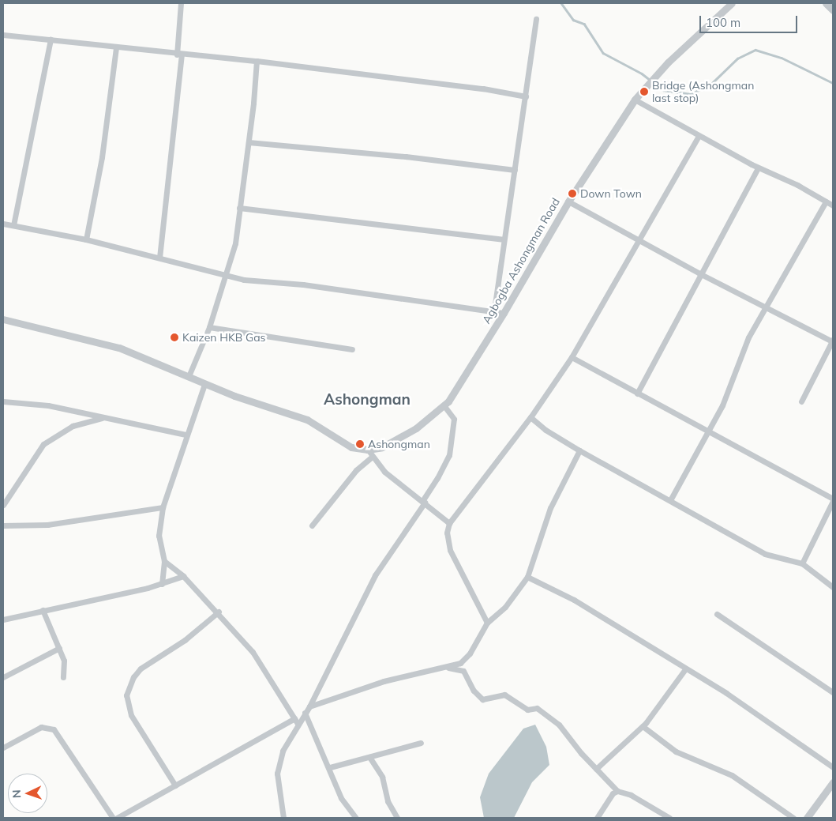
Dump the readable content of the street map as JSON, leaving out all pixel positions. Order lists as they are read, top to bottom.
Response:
{
  "streets": {
    "street": ["Agbogba Ashongman Road"]
  },
  "districts": ["Ashongman"],
  "places": [
    "Bridge (Ashongman last stop)",
    "Down Town",
    "Kaizen HKB Gas",
    "Ashongman"
  ],
  "scale_bar": "100 m",
  "north": "left"
}
